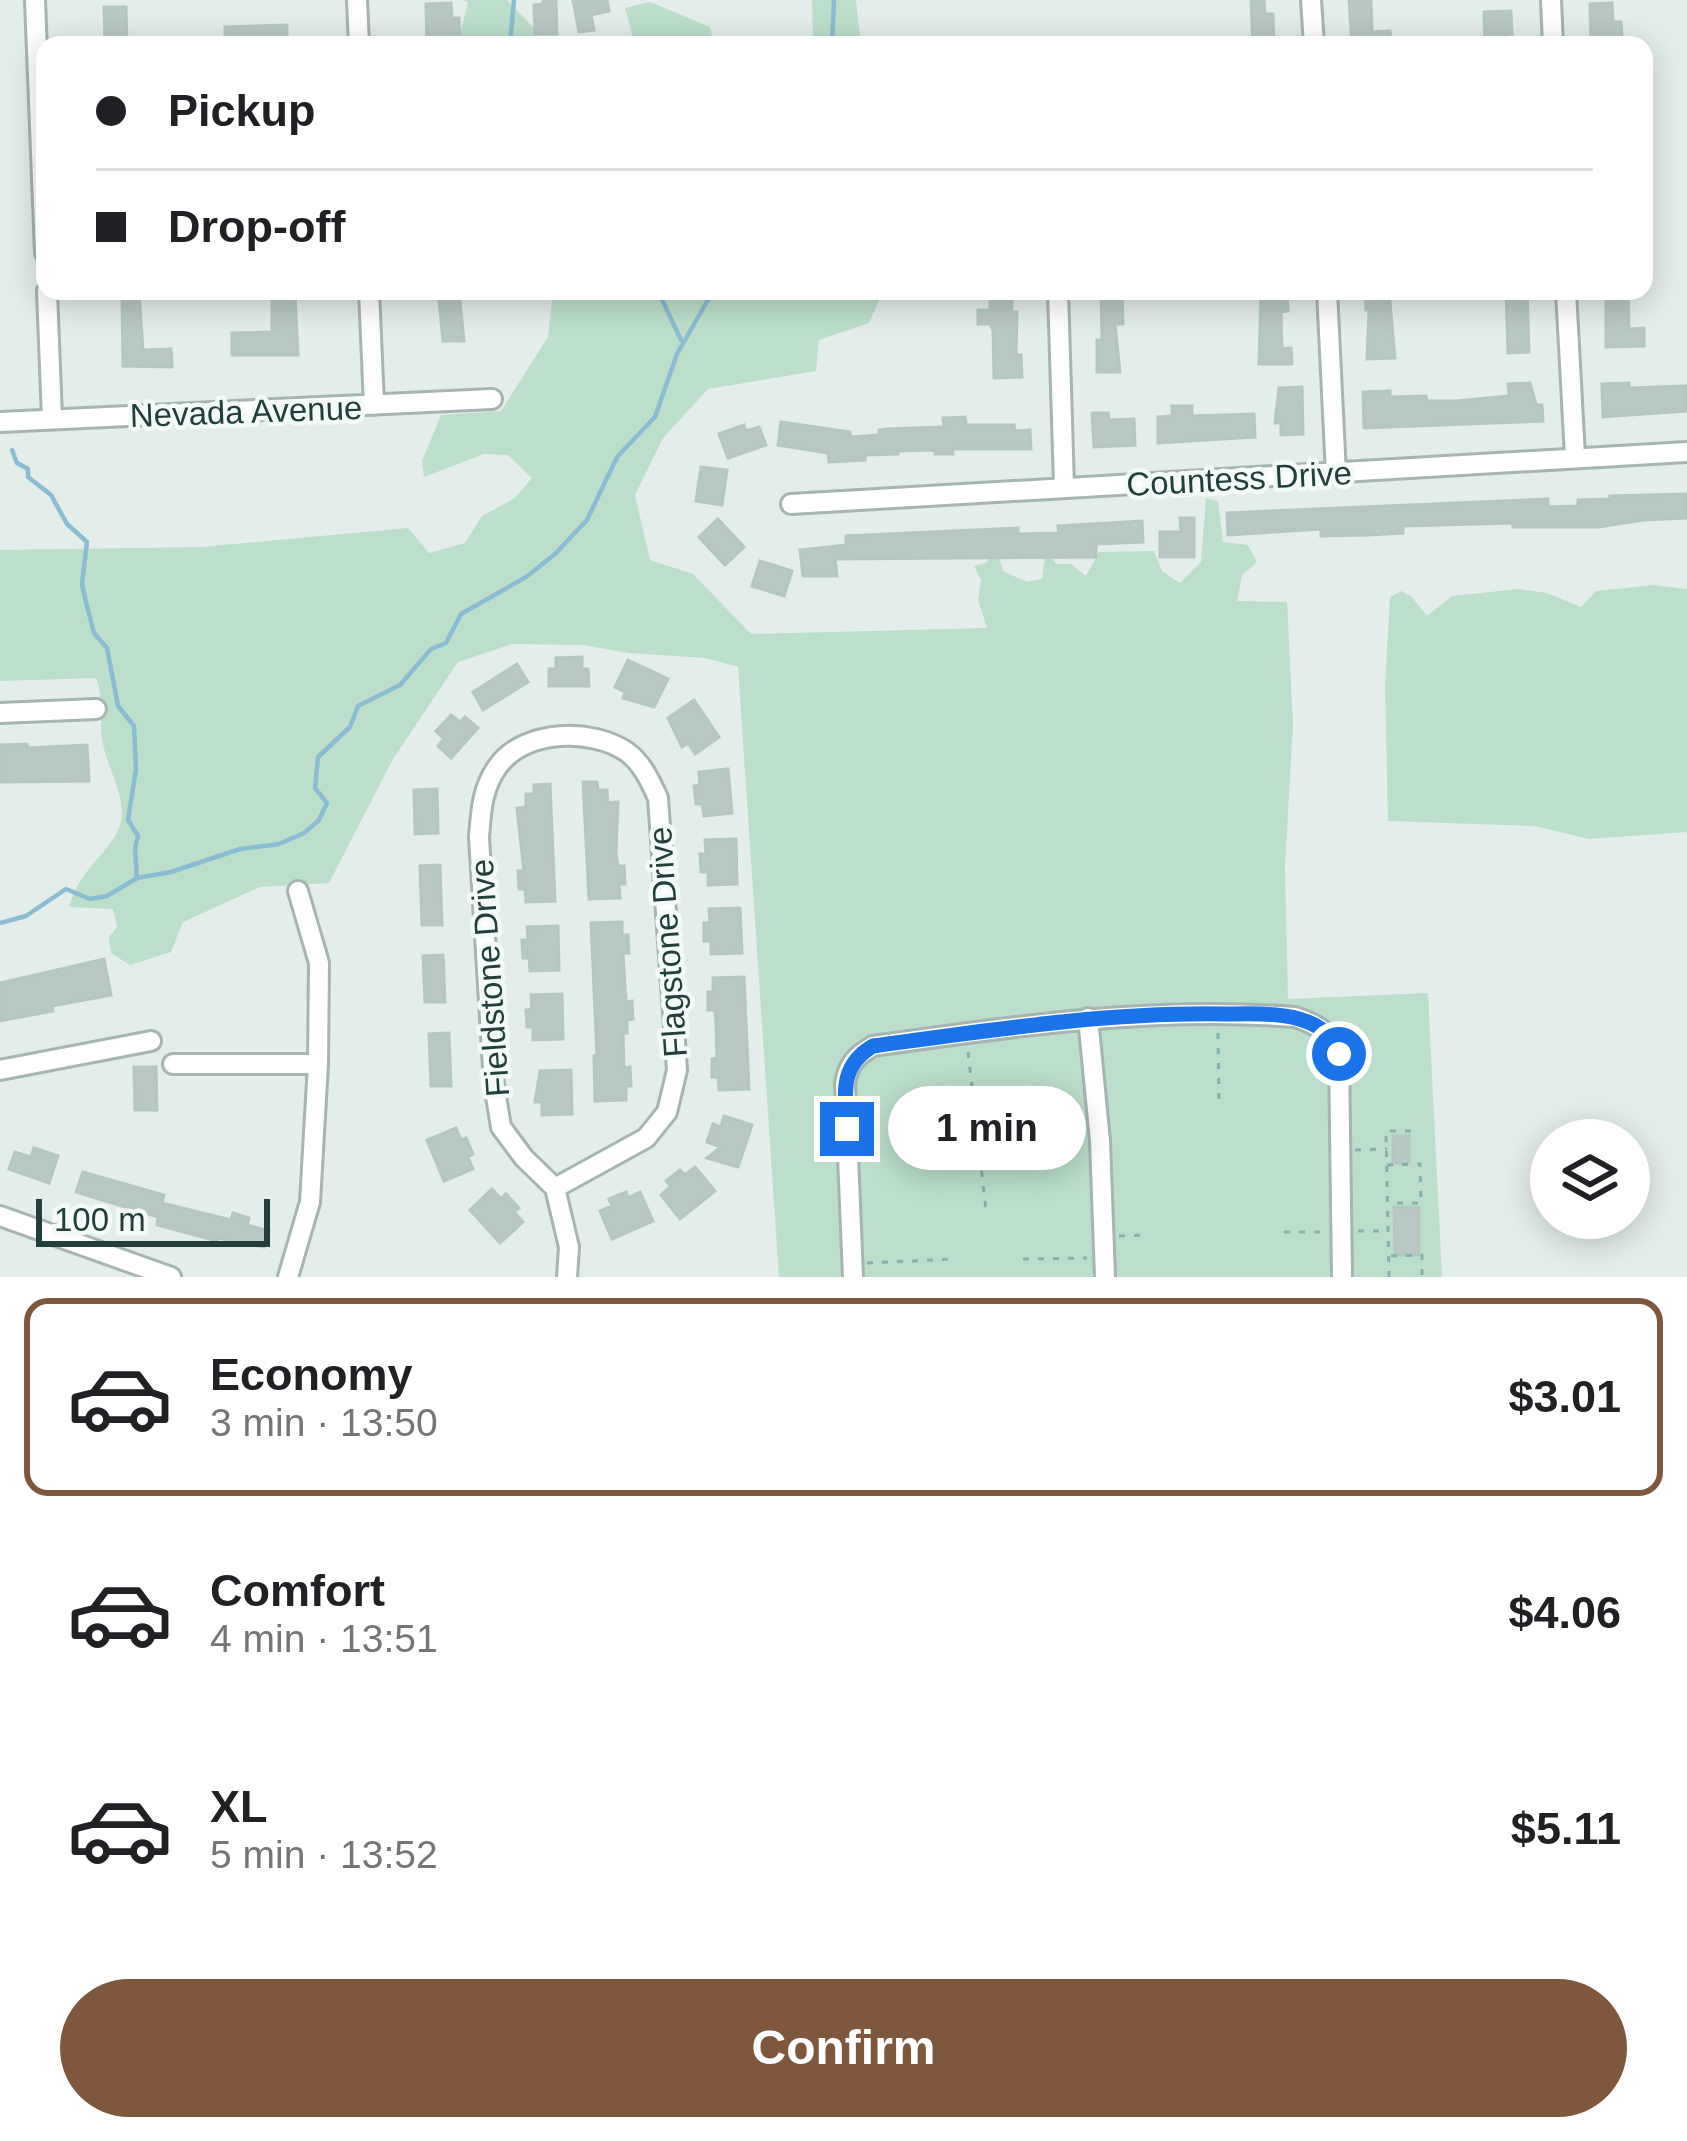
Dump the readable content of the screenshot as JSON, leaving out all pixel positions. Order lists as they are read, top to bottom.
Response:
{
  "streets": {
    "street": [
      "Nevada Avenue",
      "Countess Drive",
      "Flagstone Drive",
      "Fieldstone Drive"
    ]
  },
  "crossings": [
    ["Flagstone Drive", "Fieldstone Drive"]
  ],
  "scale_bar": "100 m",
  "page": {
    "banner": ["Pickup", "Drop-off"],
    "bubble": "1 min",
    "scale": "100 m",
    "list": [
      {
        "name": "Economy",
        "note": "3 min · 13:50",
        "value": "$3.01"
      },
      {
        "name": "Comfort",
        "note": "4 min · 13:51",
        "value": "$4.06"
      },
      {
        "name": "XL",
        "note": "5 min · 13:52",
        "value": "$5.11"
      }
    ],
    "buttons": "Confirm"
  }
}
